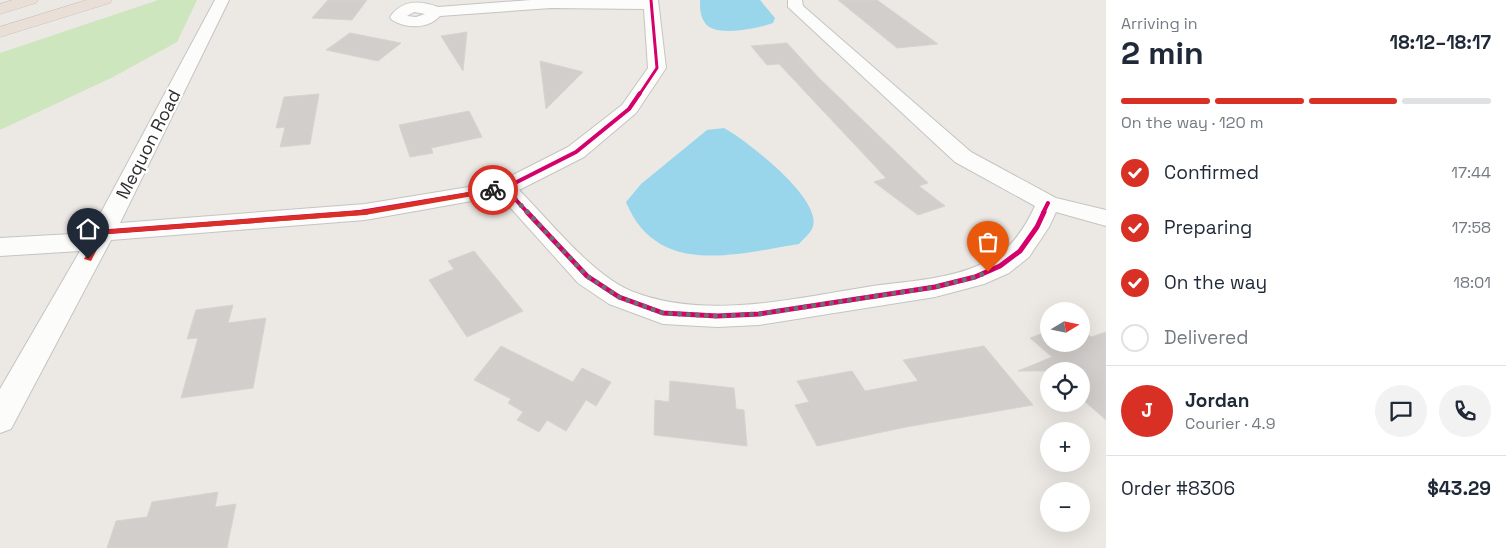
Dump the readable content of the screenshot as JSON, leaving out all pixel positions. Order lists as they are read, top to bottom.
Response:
{
  "streets": {
    "street": ["Mequon Road"]
  },
  "north": "right",
  "page": {
    "heading": ["2 min", "Arriving in", "18:12–18:17"],
    "panel": [
      "Jordan",
      "Courier · 4.9",
      "Order #8306",
      "$43.29"
    ],
    "bar": "On the way · 120 m",
    "list": [
      ["Confirmed", "17:44"],
      ["Preparing", "17:58"],
      ["On the way", "18:01"],
      "Delivered"
    ],
    "map_buttons": ["+", "−"],
    "round": "J"
  }
}
